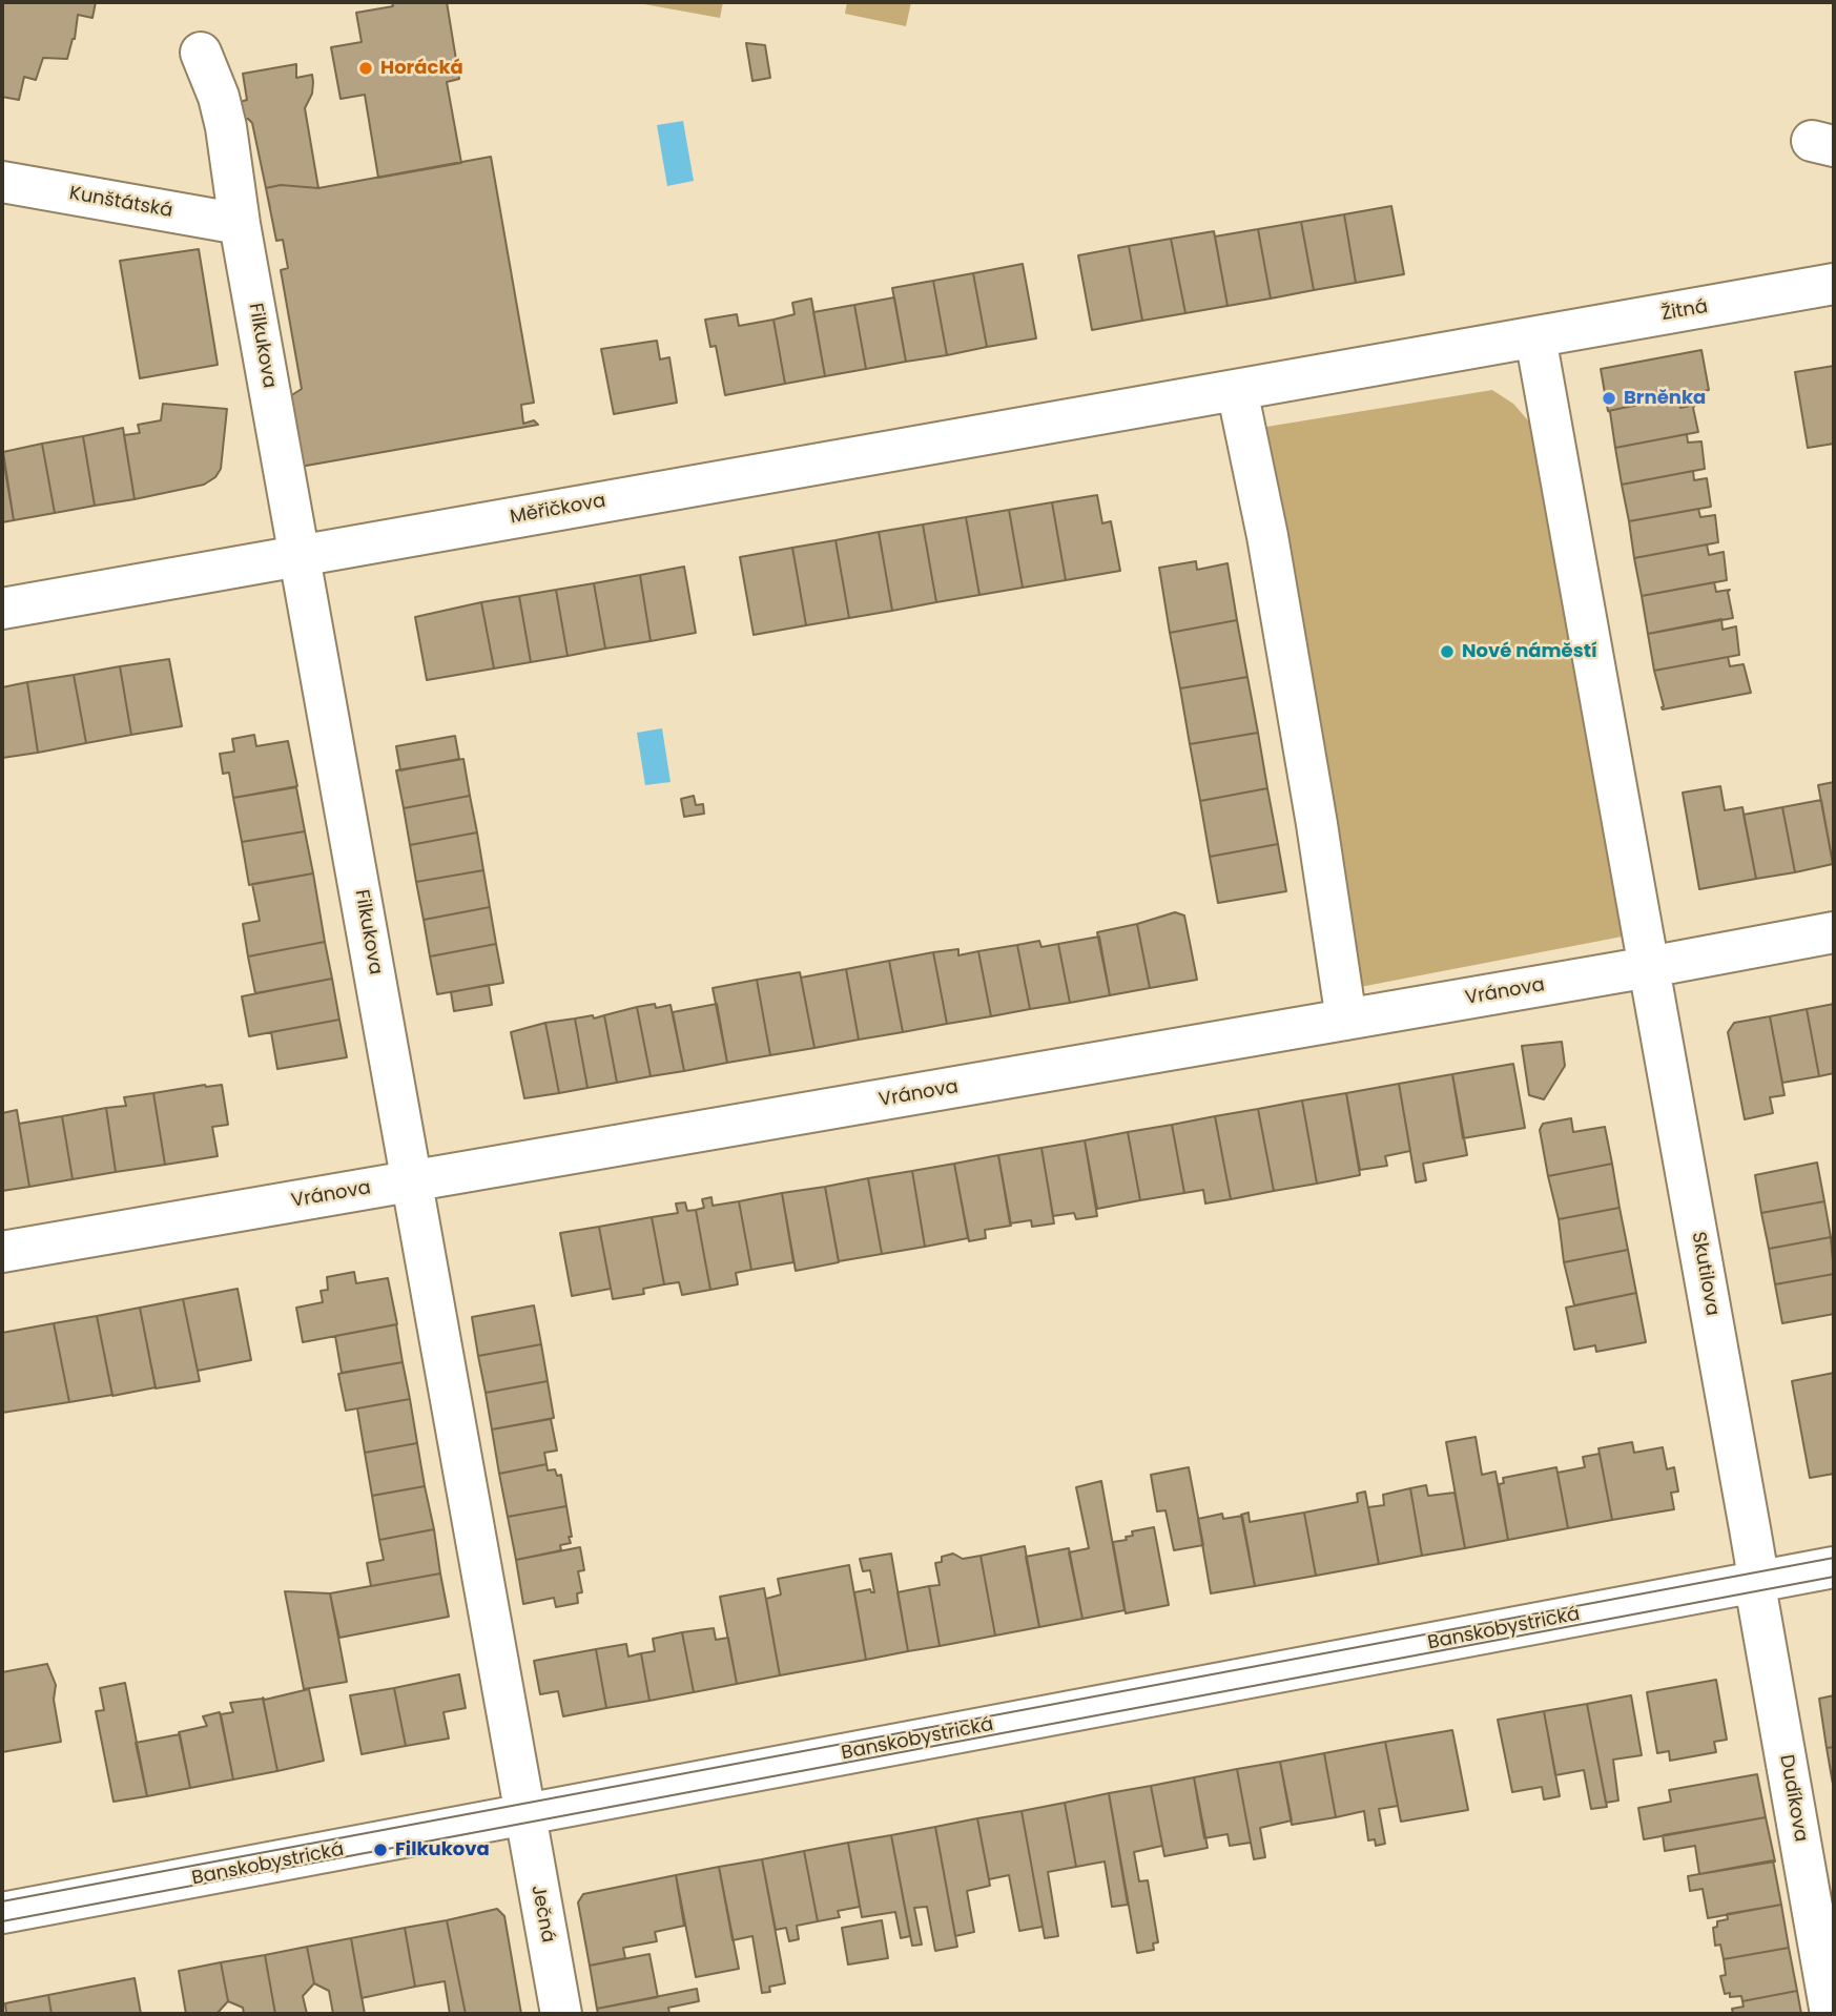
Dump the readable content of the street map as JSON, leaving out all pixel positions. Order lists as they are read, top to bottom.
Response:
{
  "streets": {
    "street": [
      "Kunštátská",
      "Žitná",
      "Filkukova",
      "Měřičkova",
      "Vránova",
      "Skutilova",
      "Banskobystrická",
      "Dudíkova",
      "Ječná"
    ]
  },
  "crossings": [
    ["Kunštátská", "Filkukova"],
    ["Filkukova", "Měřičkova"],
    ["Filkukova", "Vránova"],
    ["Filkukova", "Banskobystrická"],
    ["Filkukova", "Ječná"],
    ["Vránova", "Skutilova"],
    ["Skutilova", "Banskobystrická"],
    ["Skutilova", "Dudíkova"],
    ["Banskobystrická", "Dudíkova"],
    ["Banskobystrická", "Ječná"]
  ],
  "places": [
    "Horácká",
    "Brněnka",
    "Nové náměstí",
    "Filkukova"
  ]
}
